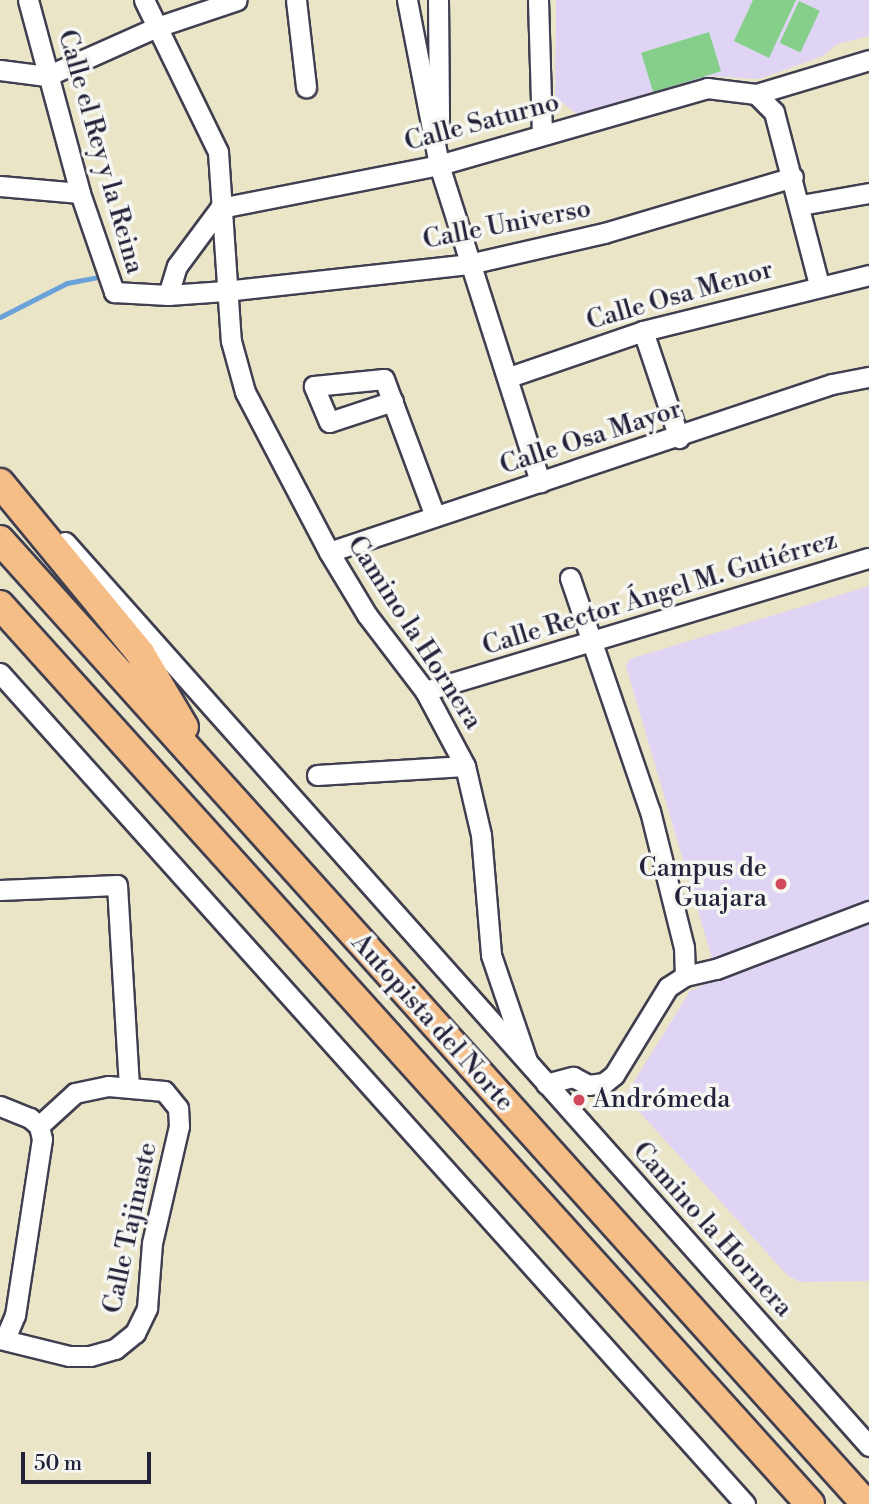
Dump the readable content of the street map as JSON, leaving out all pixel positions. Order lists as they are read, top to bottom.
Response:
{
  "streets": {
    "highway": ["Autopista del Norte"],
    "street": [
      "Calle Saturno",
      "Calle el Rey y la Reina",
      "Calle Universo",
      "Calle Osa Menor",
      "Calle Osa Mayor",
      "Calle Rector Ángel M. Gutiérrez",
      "Camino la Hornera",
      "Calle Tajinaste"
    ]
  },
  "crossings": [
    ["Calle Saturno", "Camino la Hornera"],
    ["Calle el Rey y la Reina", "Calle Universo"],
    ["Calle el Rey y la Reina", "Camino la Hornera"],
    ["Calle Universo", "Camino la Hornera"],
    ["Calle Osa Mayor", "Camino la Hornera"],
    ["Calle Rector Ángel M. Gutiérrez", "Camino la Hornera"]
  ],
  "places": ["Campus de Guajara", "Andrómeda"],
  "scale_bar": "50 m"
}
